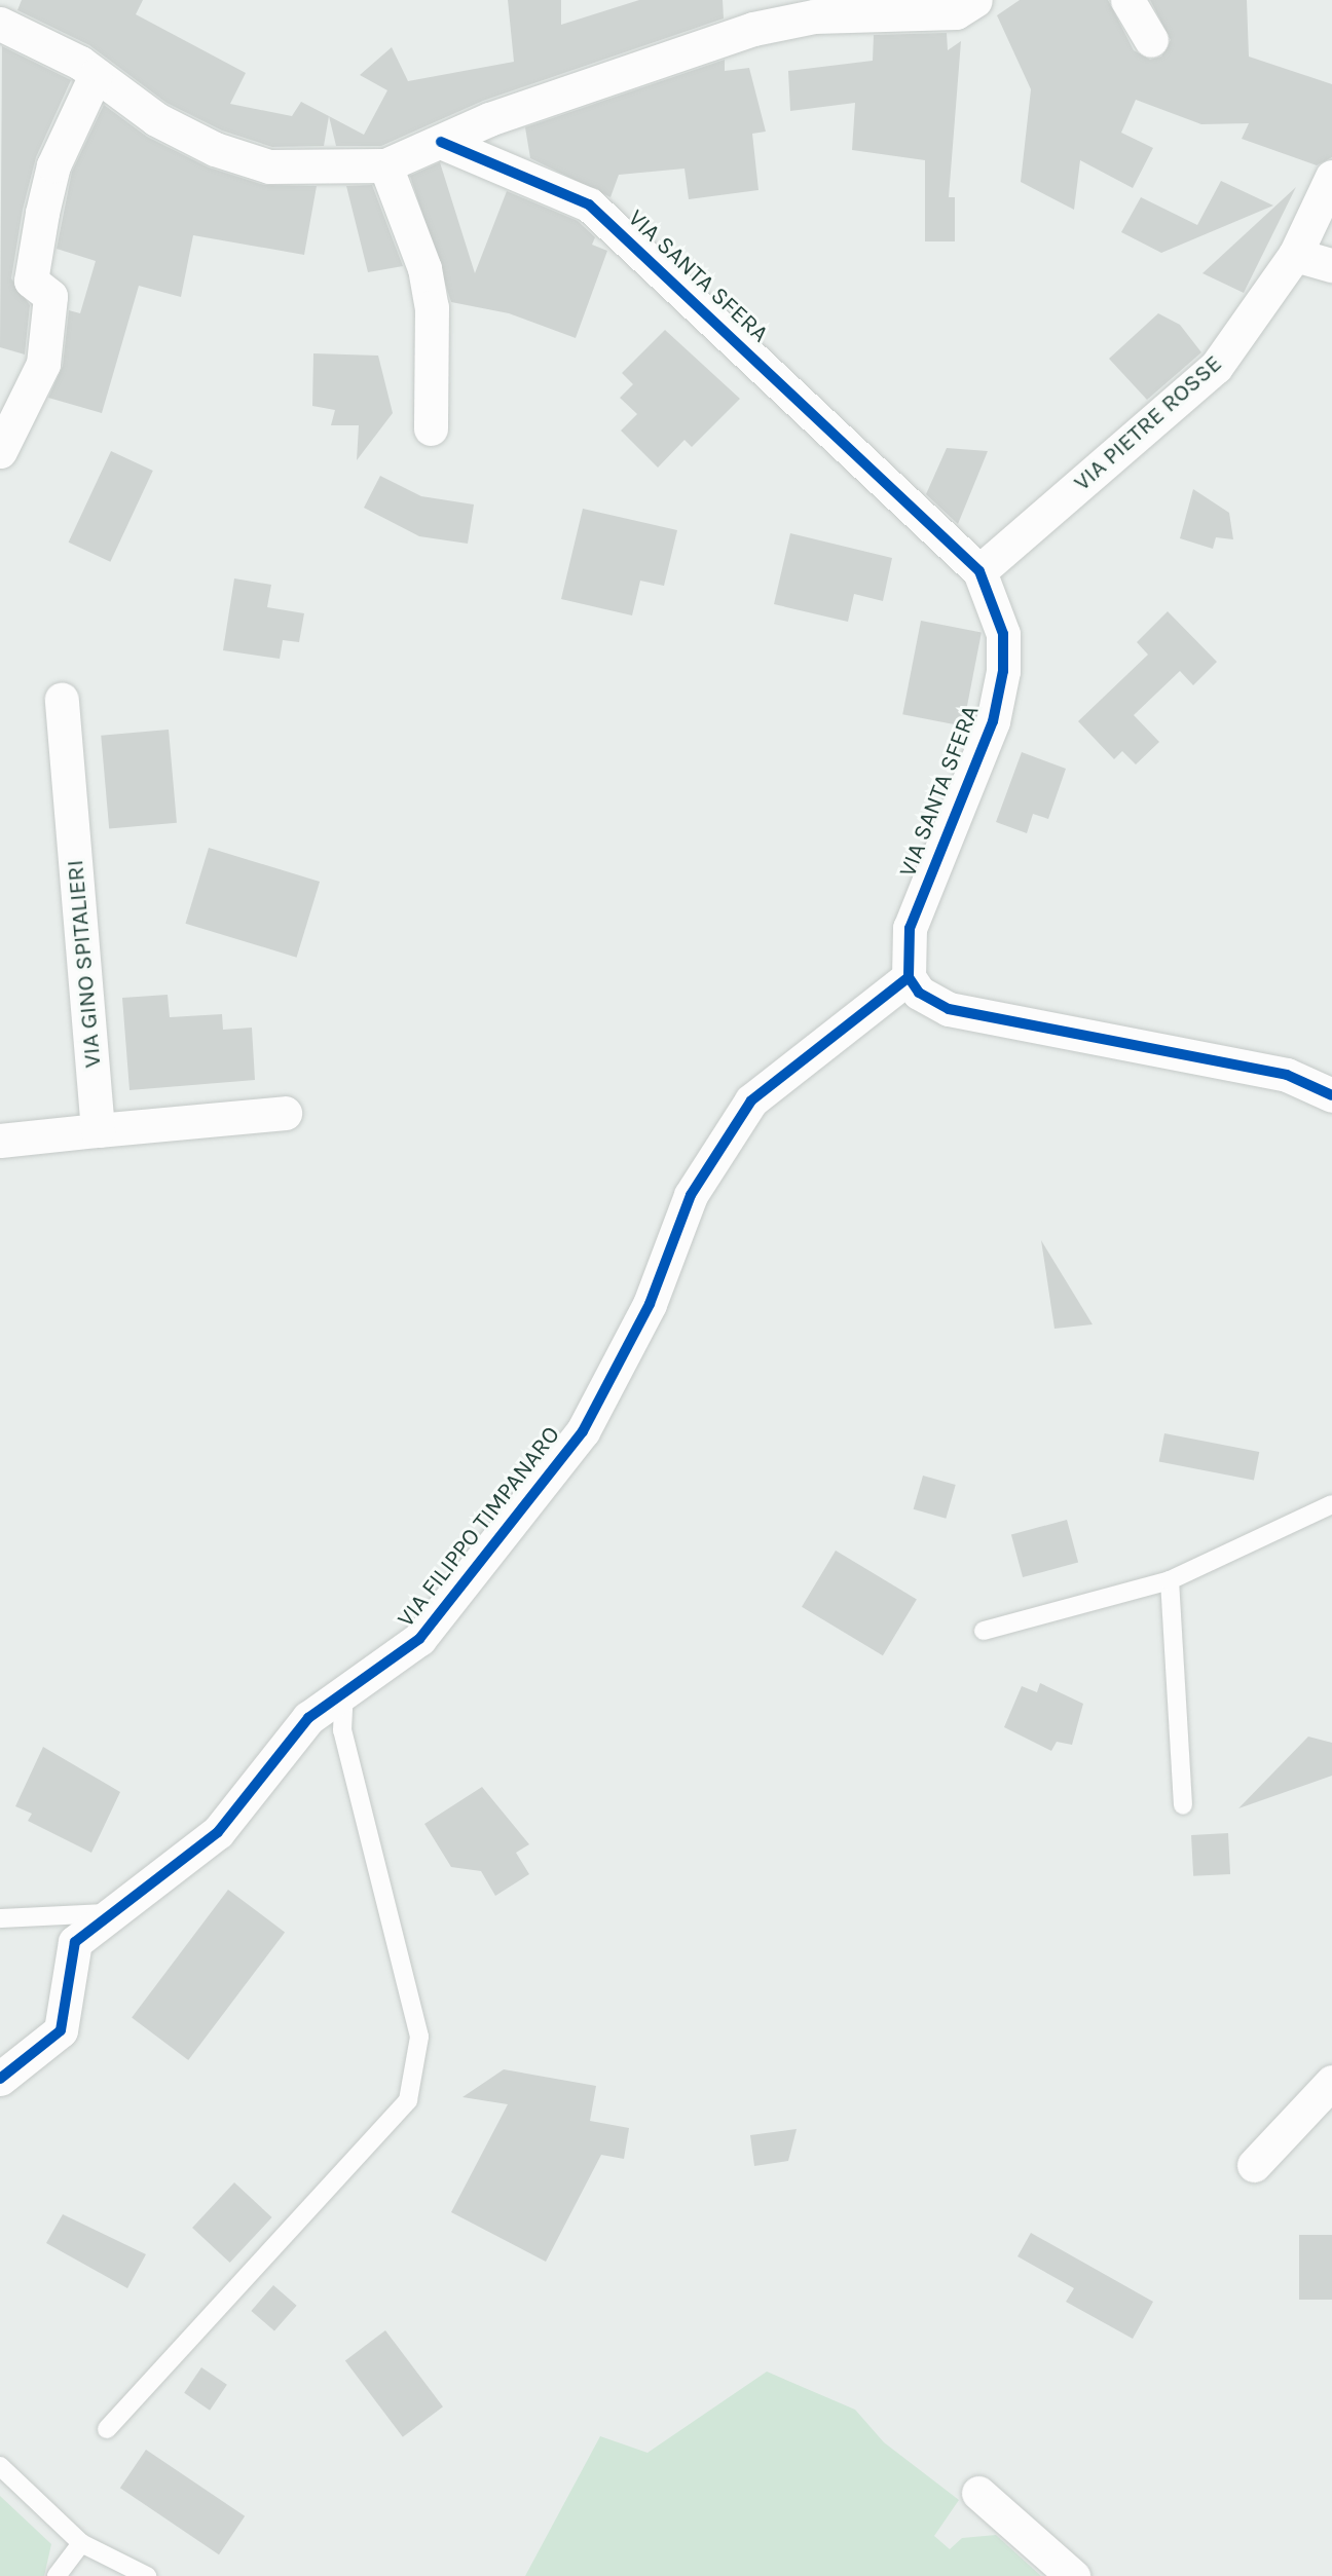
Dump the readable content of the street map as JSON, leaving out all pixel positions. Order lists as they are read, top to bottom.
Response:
{
  "streets": {
    "street": [
      "VIA SANTA SFERA",
      "VIA PIETRE ROSSE",
      "VIA GINO SPITALIERI",
      "VIA FILIPPO TIMPANARO"
    ]
  },
  "crossings": [
    ["VIA SANTA SFERA", "VIA PIETRE ROSSE"],
    ["VIA SANTA SFERA", "VIA FILIPPO TIMPANARO"]
  ]
}
